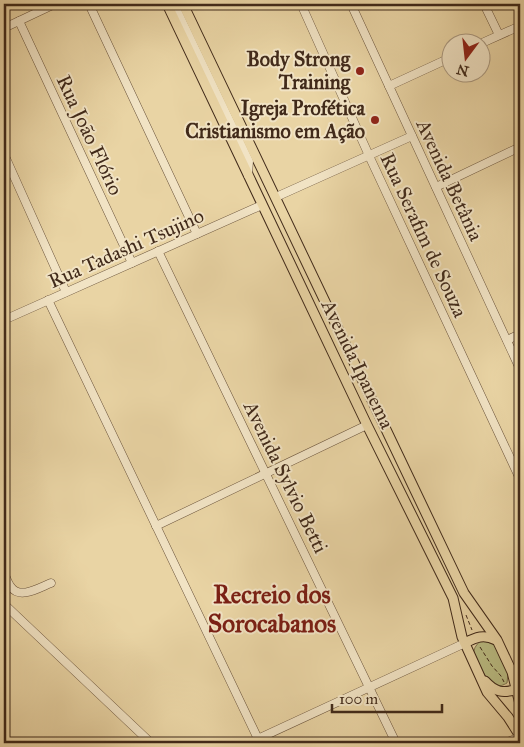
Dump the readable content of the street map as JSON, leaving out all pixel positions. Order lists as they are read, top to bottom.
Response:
{
  "streets": {
    "main road": ["Avenida Ipanema"],
    "street": [
      "Rua João Flório",
      "Avenida Betânia",
      "Rua Serafim de Souza",
      "Rua Tadashi Tsujino",
      "Avenida Sylvio Betti"
    ]
  },
  "crossings": [
    ["Rua João Flório", "Rua Tadashi Tsujino"],
    ["Rua Tadashi Tsujino", "Avenida Ipanema"],
    ["Rua Tadashi Tsujino", "Avenida Sylvio Betti"]
  ],
  "districts": ["Recreio dos Sorocabanos"],
  "places": ["Body Strong Training", "Igreja Profética Cristianismo em Ação"],
  "scale_bar": "100 m",
  "north": "bottom"
}
